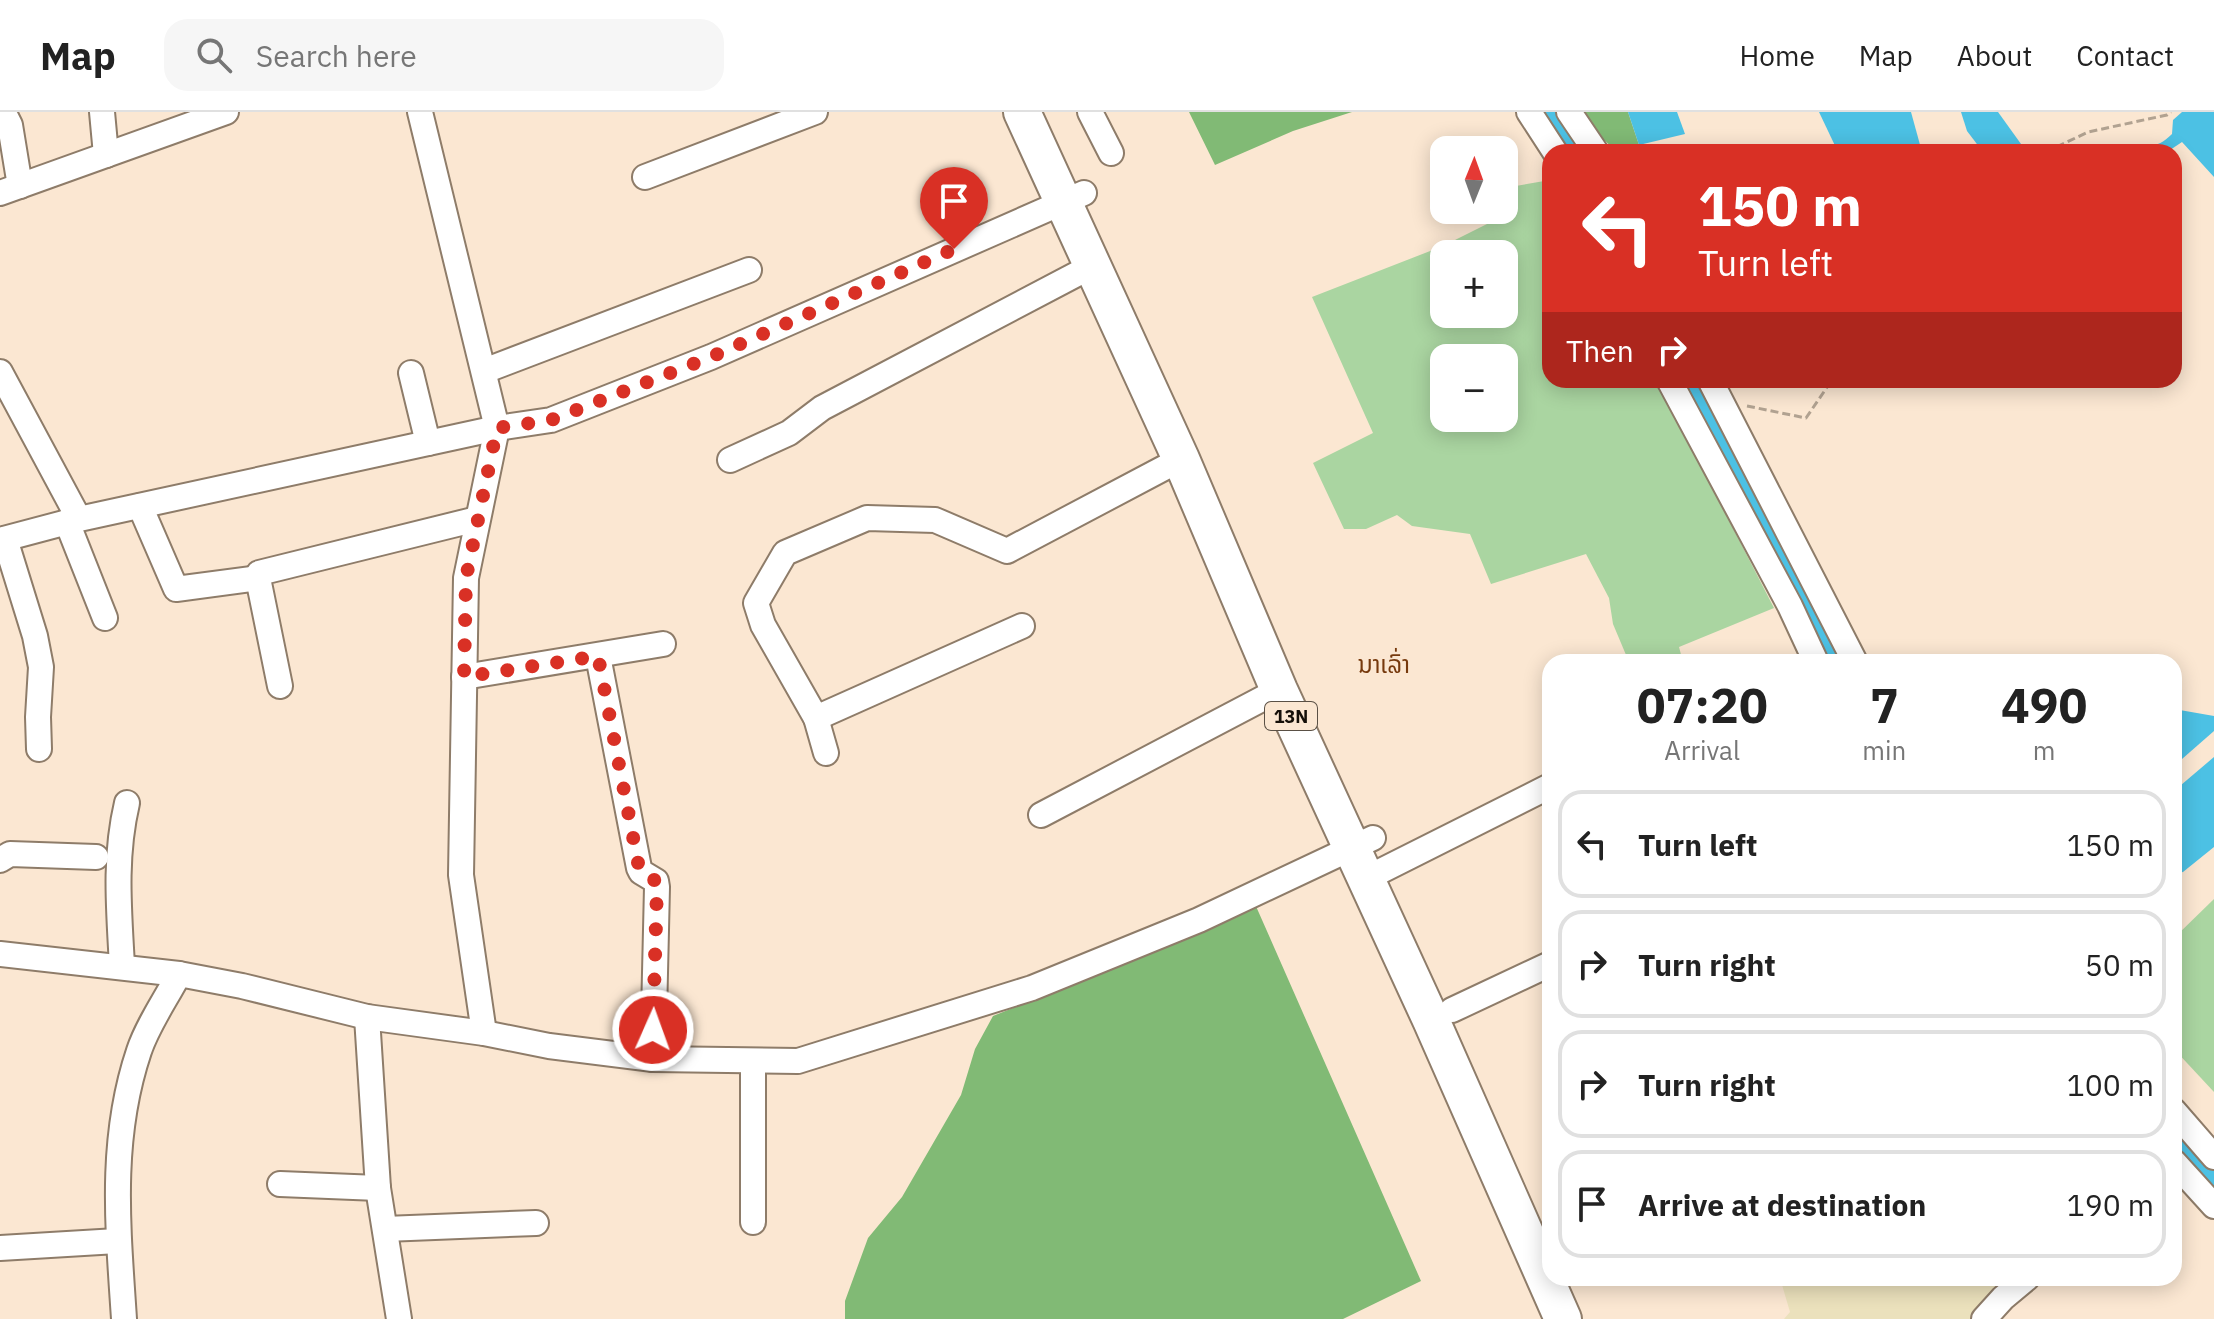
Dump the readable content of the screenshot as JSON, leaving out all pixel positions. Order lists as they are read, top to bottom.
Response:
{
  "streets": {
    "highway": ["13N"]
  },
  "districts": ["ນາເລົ່າ"],
  "north": "top",
  "page": {
    "header": "Map",
    "search": "Search here",
    "nav": [
      "Home",
      "Map",
      "About",
      "Contact"
    ],
    "map_buttons": ["+", "−"],
    "turn": ["150 m", "Turn left"],
    "then": "Then",
    "eta": [
      "07:20",
      "Arrival",
      "7",
      "min",
      "490",
      "m"
    ],
    "list": [
      {
        "name": "Turn left",
        "value": "150 m"
      },
      {
        "name": "Turn right",
        "value": "50 m"
      },
      {
        "name": "Turn right",
        "value": "100 m"
      },
      {
        "name": "Arrive at destination",
        "value": "190 m"
      }
    ]
  }
}
